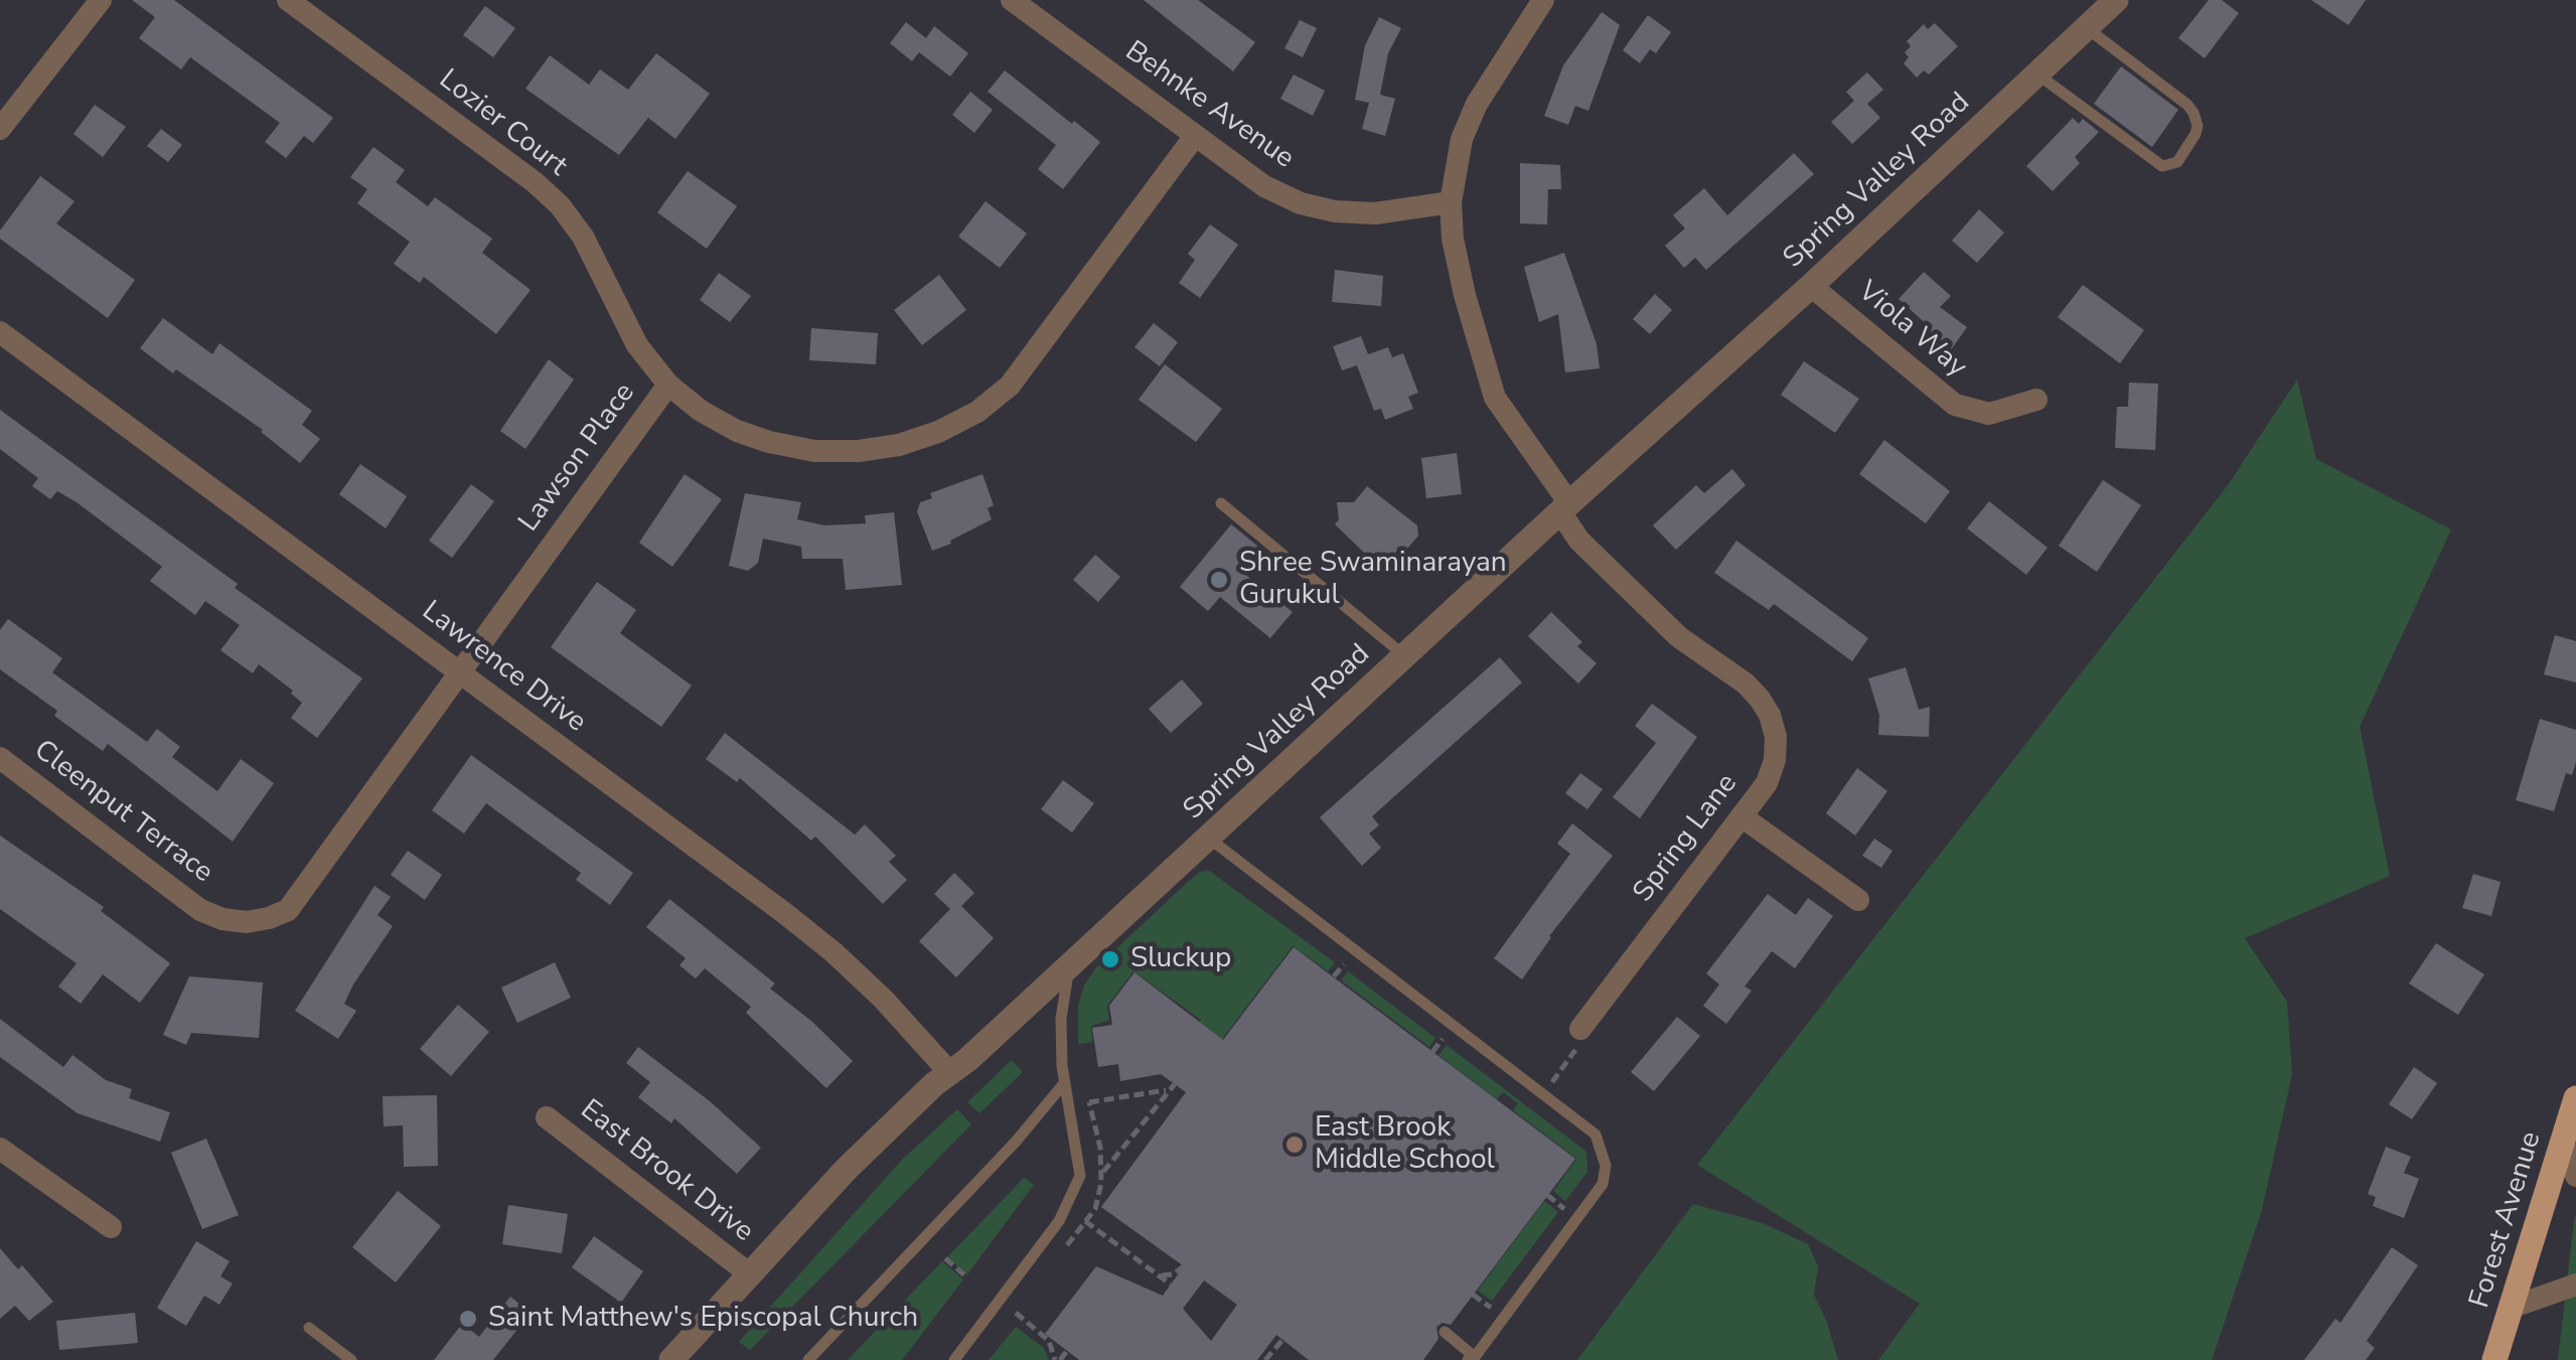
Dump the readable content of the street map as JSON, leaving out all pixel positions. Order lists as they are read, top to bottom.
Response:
{
  "streets": {
    "main road": ["Forest Avenue"],
    "street": [
      "Behnke Avenue",
      "Lozier Court",
      "Spring Valley Road",
      "Viola Way",
      "Lawson Place",
      "Lawrence Drive",
      "Cleenput Terrace",
      "Spring Lane",
      "East Brook Drive"
    ]
  },
  "crossings": [
    ["Behnke Avenue", "Lawson Place"],
    ["Behnke Avenue", "Spring Lane"],
    ["Lozier Court", "Lawson Place"],
    ["Spring Valley Road", "Viola Way"],
    ["Spring Valley Road", "Lawrence Drive"],
    ["Spring Valley Road", "Spring Lane"],
    ["Spring Valley Road", "East Brook Drive"],
    ["Lawson Place", "Lawrence Drive"],
    ["Lawson Place", "Cleenput Terrace"]
  ],
  "places": [
    "Shree Swaminarayan Gurukul",
    "Sluckup",
    "East Brook Middle School",
    "Saint Matthew's Episcopal Church"
  ]
}
